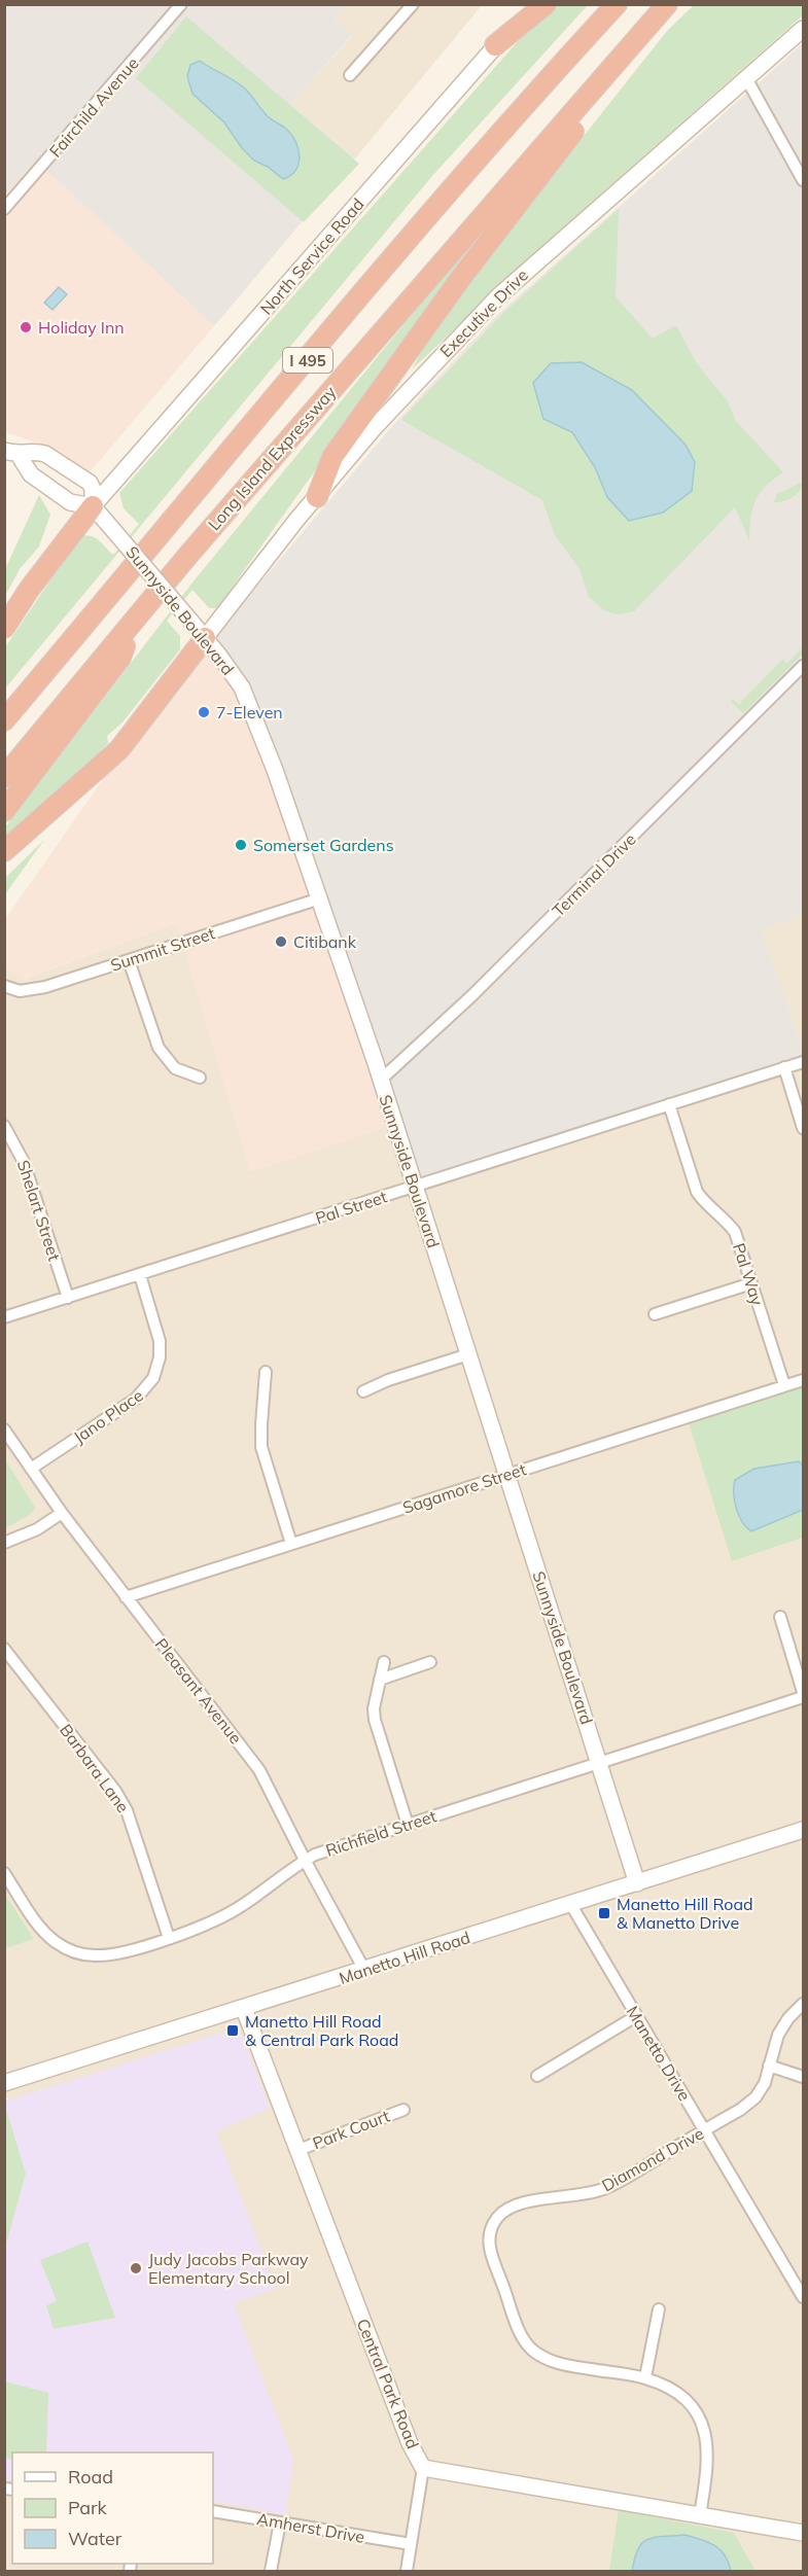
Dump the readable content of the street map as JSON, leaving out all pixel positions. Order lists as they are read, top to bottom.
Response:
{
  "streets": {
    "highway": ["I 495", "Long Island Expressway"],
    "main road": [
      "North Service Road",
      "Executive Drive",
      "Sunnyside Boulevard",
      "Manetto Hill Road",
      "Central Park Road"
    ],
    "street": [
      "Fairchild Avenue",
      "Terminal Drive",
      "Summit Street",
      "Pal Street",
      "Shelart Street",
      "Pal Way",
      "Jano Place",
      "Sagamore Street",
      "Pleasant Avenue",
      "Barbara Lane",
      "Richfield Street",
      "Manetto Drive",
      "Park Court",
      "Diamond Drive",
      "Amherst Drive"
    ]
  },
  "crossings": [
    ["North Service Road", "Sunnyside Boulevard"],
    ["Executive Drive", "Sunnyside Boulevard"],
    ["Sunnyside Boulevard", "Terminal Drive"],
    ["Sunnyside Boulevard", "Summit Street"],
    ["Sunnyside Boulevard", "Pal Street"],
    ["Sunnyside Boulevard", "Sagamore Street"],
    ["Sunnyside Boulevard", "Richfield Street"],
    ["Sunnyside Boulevard", "Manetto Hill Road"],
    ["Pal Street", "Shelart Street"],
    ["Pal Street", "Pal Way"],
    ["Pal Street", "Jano Place"],
    ["Pal Way", "Sagamore Street"],
    ["Jano Place", "Pleasant Avenue"],
    ["Sagamore Street", "Pleasant Avenue"],
    ["Pleasant Avenue", "Richfield Street"],
    ["Pleasant Avenue", "Manetto Hill Road"],
    ["Barbara Lane", "Richfield Street"],
    ["Manetto Hill Road", "Manetto Drive"],
    ["Manetto Hill Road", "Central Park Road"],
    ["Manetto Drive", "Diamond Drive"],
    ["Park Court", "Central Park Road"],
    ["Diamond Drive", "Central Park Road"]
  ],
  "places": {
    "other": [
      "Holiday Inn",
      "7-Eleven",
      "Somerset Gardens",
      "Citibank",
      "Judy Jacobs Parkway Elementary School"
    ],
    "transit": ["Manetto Hill Road & Manetto Drive", "Manetto Hill Road & Central Park Road"]
  },
  "legend": ["Road", "Park", "Water"]
}
